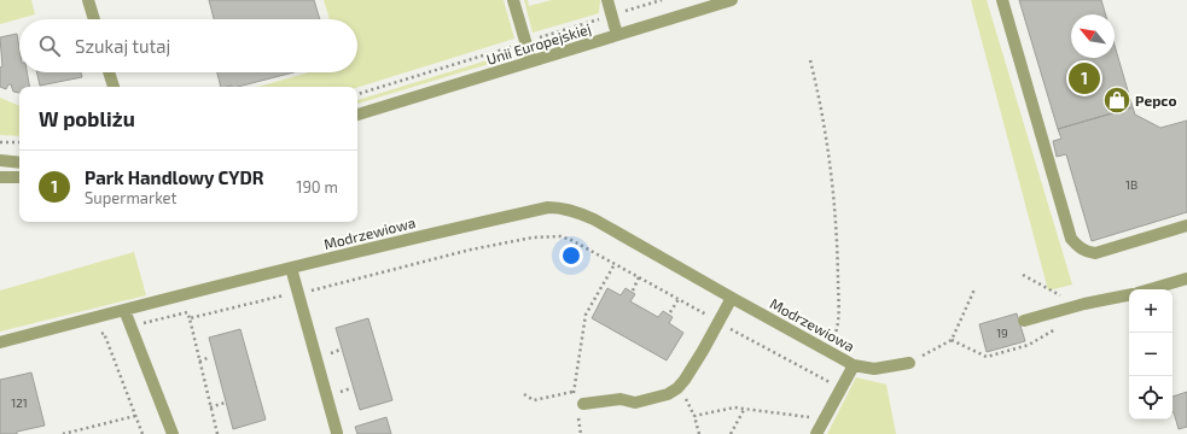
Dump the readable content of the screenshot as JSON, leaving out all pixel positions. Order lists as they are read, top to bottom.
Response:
{
  "streets": {
    "street": ["Unii Europejskiej", "Modrzewiowa"]
  },
  "places": {
    "shop": ["Pepco"]
  },
  "house_numbers": ["1B", "19", "121"],
  "north": "top left",
  "page": {
    "search": "Szukaj tutaj",
    "pins": "1",
    "heading": "W pobliżu",
    "list": [
      {
        "mark": "1",
        "name": "Park Handlowy CYDR",
        "note": "Supermarket",
        "value": "190 m"
      }
    ],
    "map_buttons": ["+", "−"]
  }
}
